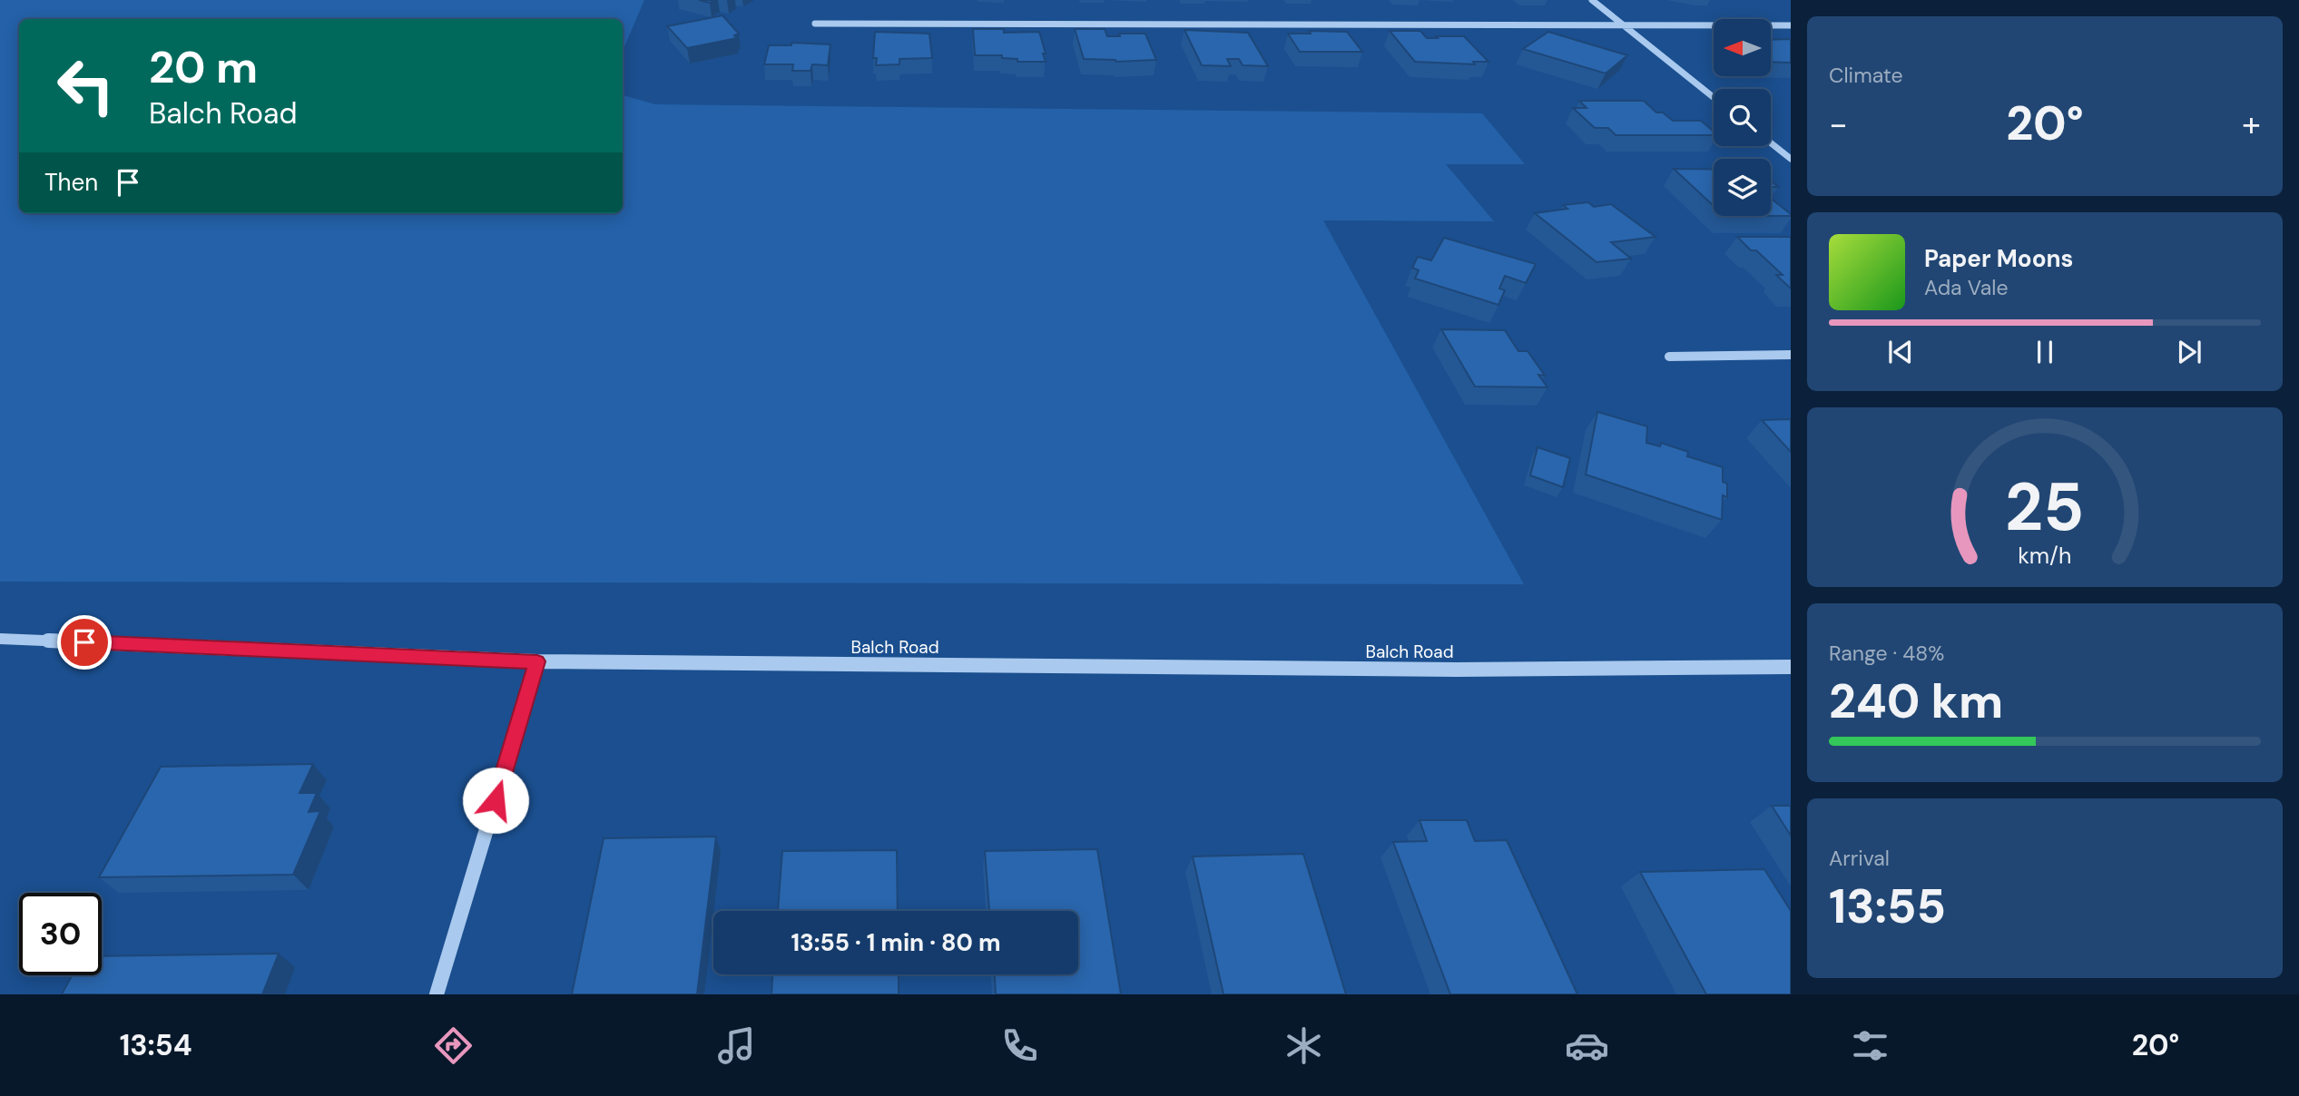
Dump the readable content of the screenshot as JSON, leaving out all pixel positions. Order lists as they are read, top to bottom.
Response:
{
  "streets": {
    "street": ["Balch Road"]
  },
  "north": "left",
  "page": {
    "tile": [
      "Climate",
      ["Range · 48%", "240 km"],
      ["Arrival", "13:55"]
    ],
    "turn": ["20 m", "Balch Road"],
    "heat": ["−", "20°", "+"],
    "then": "Then",
    "song": ["Paper Moons", "Ada Vale"],
    "limit": "30",
    "trip": "13:55 · 1 min · 80 m",
    "tabs": ["13:54", "20°"],
    "gauge": ["25", "km/h"]
  }
}
